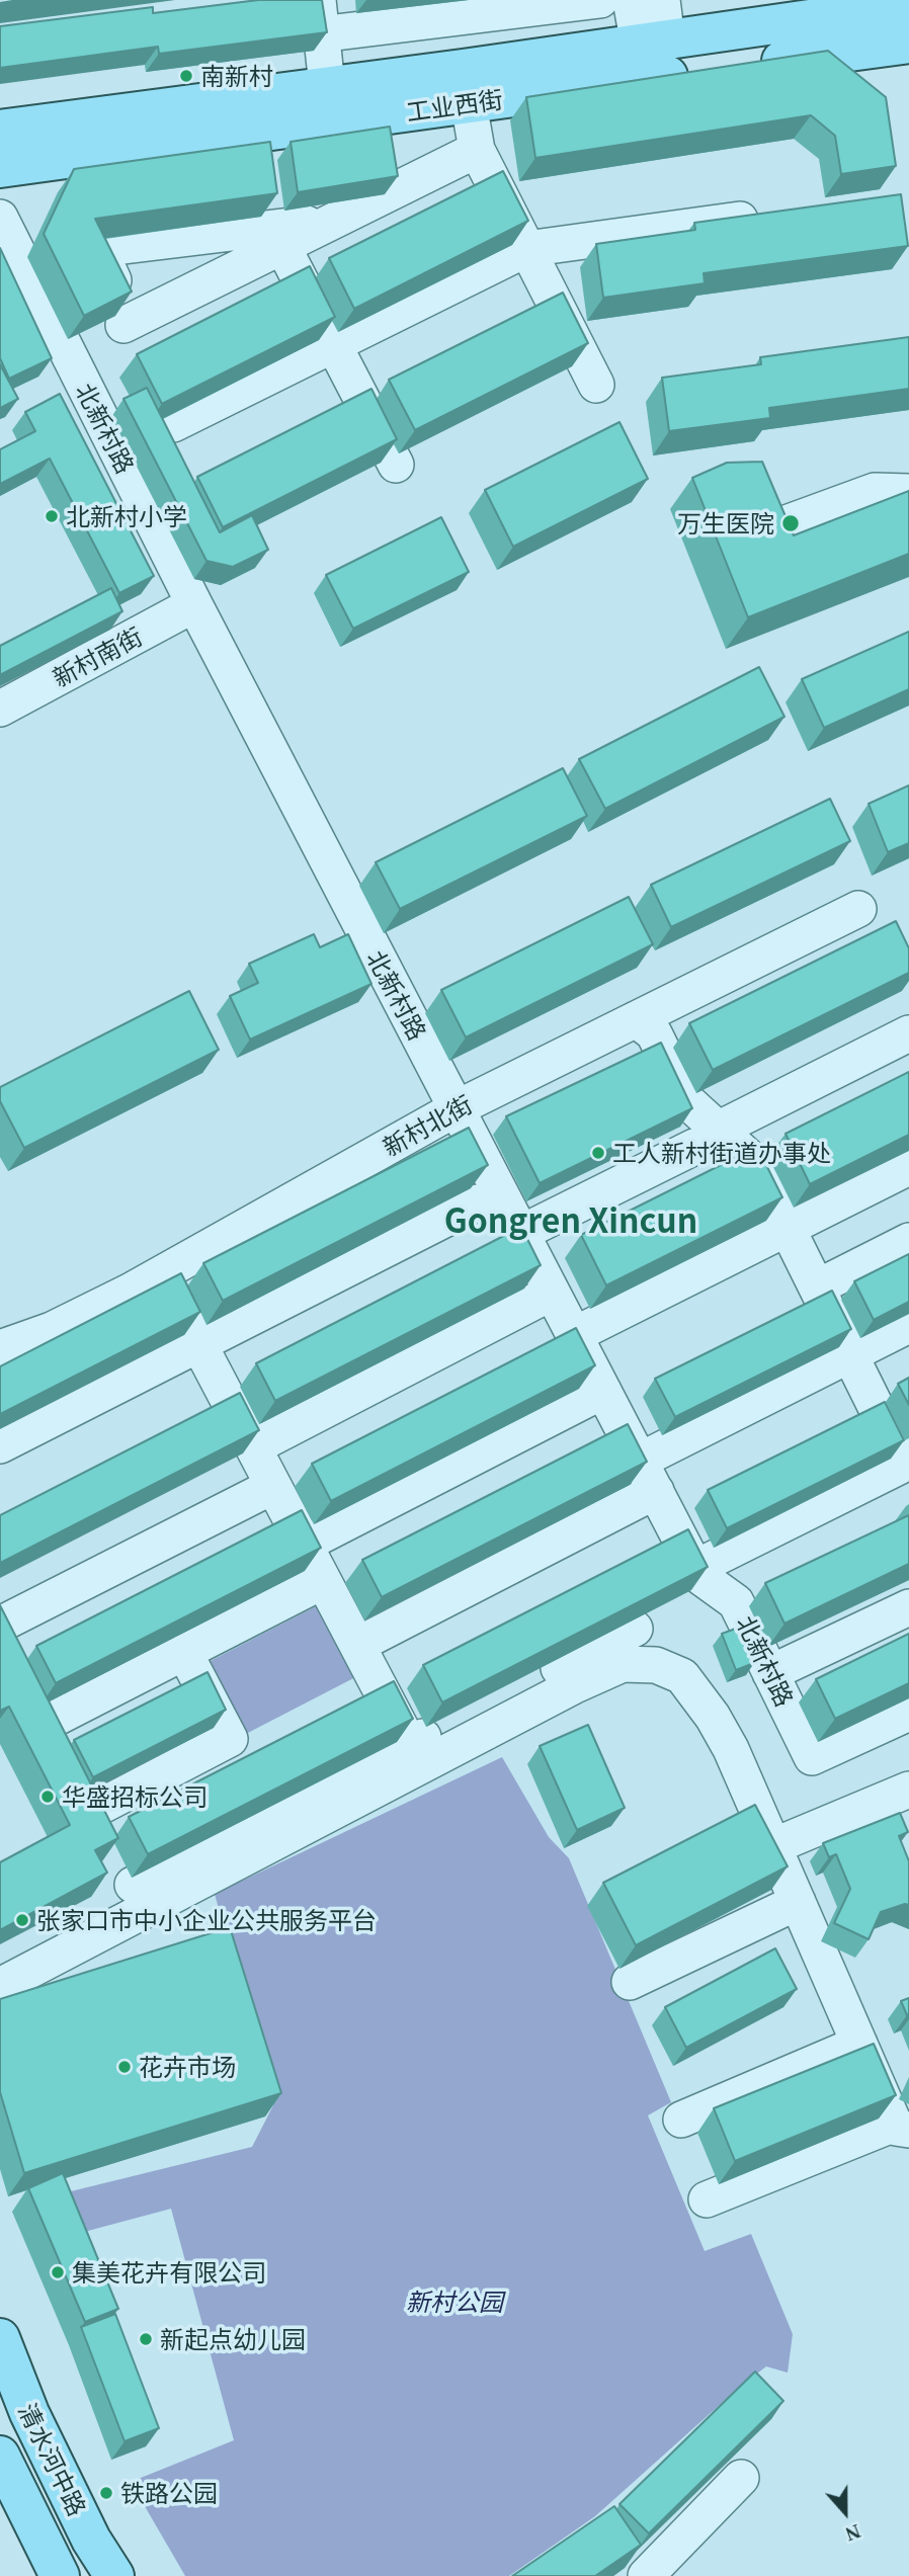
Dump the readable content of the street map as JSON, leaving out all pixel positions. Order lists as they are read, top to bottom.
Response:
{
  "streets": {
    "main road": ["工业西街", "清水河中路"],
    "street": ["北新村路", "新村南街", "新村北街"]
  },
  "crossings": [
    ["北新村路", "新村南街"],
    ["北新村路", "新村北街"]
  ],
  "districts": ["Gongren Xincun"],
  "parks": ["新村公园"],
  "places": [
    "南新村",
    "北新村小学",
    "万生医院",
    "工人新村街道办事处",
    "华盛招标公司",
    "张家口市中小企业公共服务平台",
    "花卉市场",
    "集美花卉有限公司",
    "新起点幼儿园",
    "铁路公园"
  ],
  "north": "bottom"
}
